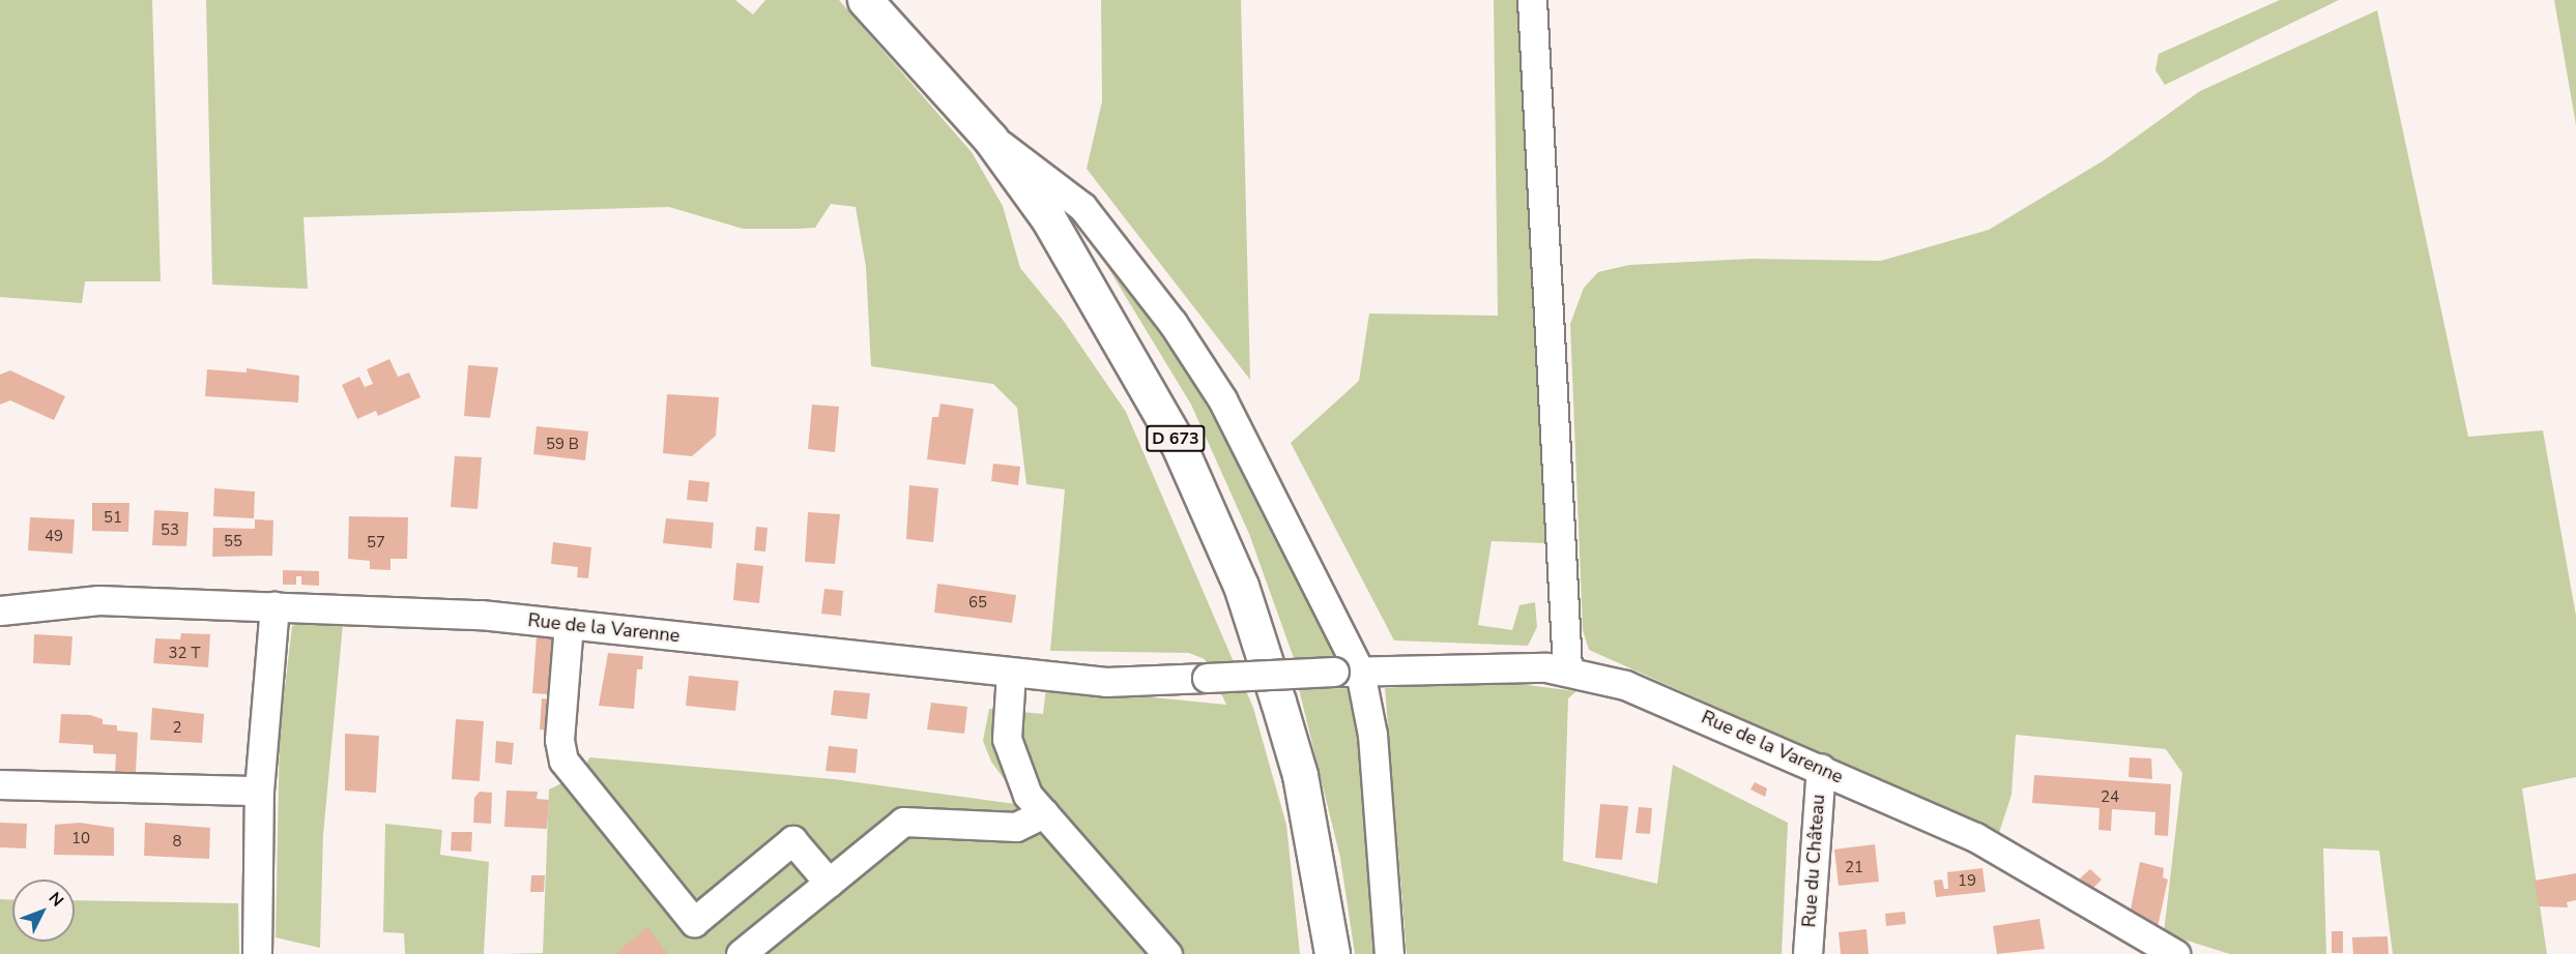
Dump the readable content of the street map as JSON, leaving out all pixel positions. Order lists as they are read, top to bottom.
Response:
{
  "streets": {
    "main road": ["D 673"],
    "street": ["Rue de la Varenne", "Rue du Château"]
  },
  "crossings": [
    ["Rue de la Varenne", "Rue du Château"]
  ],
  "house_numbers": [
    "59 B",
    "51",
    "53",
    "49",
    "55",
    "57",
    "65",
    "32 T",
    "2",
    "24",
    "10",
    "8",
    "21",
    "19"
  ],
  "north": "top right"
}
